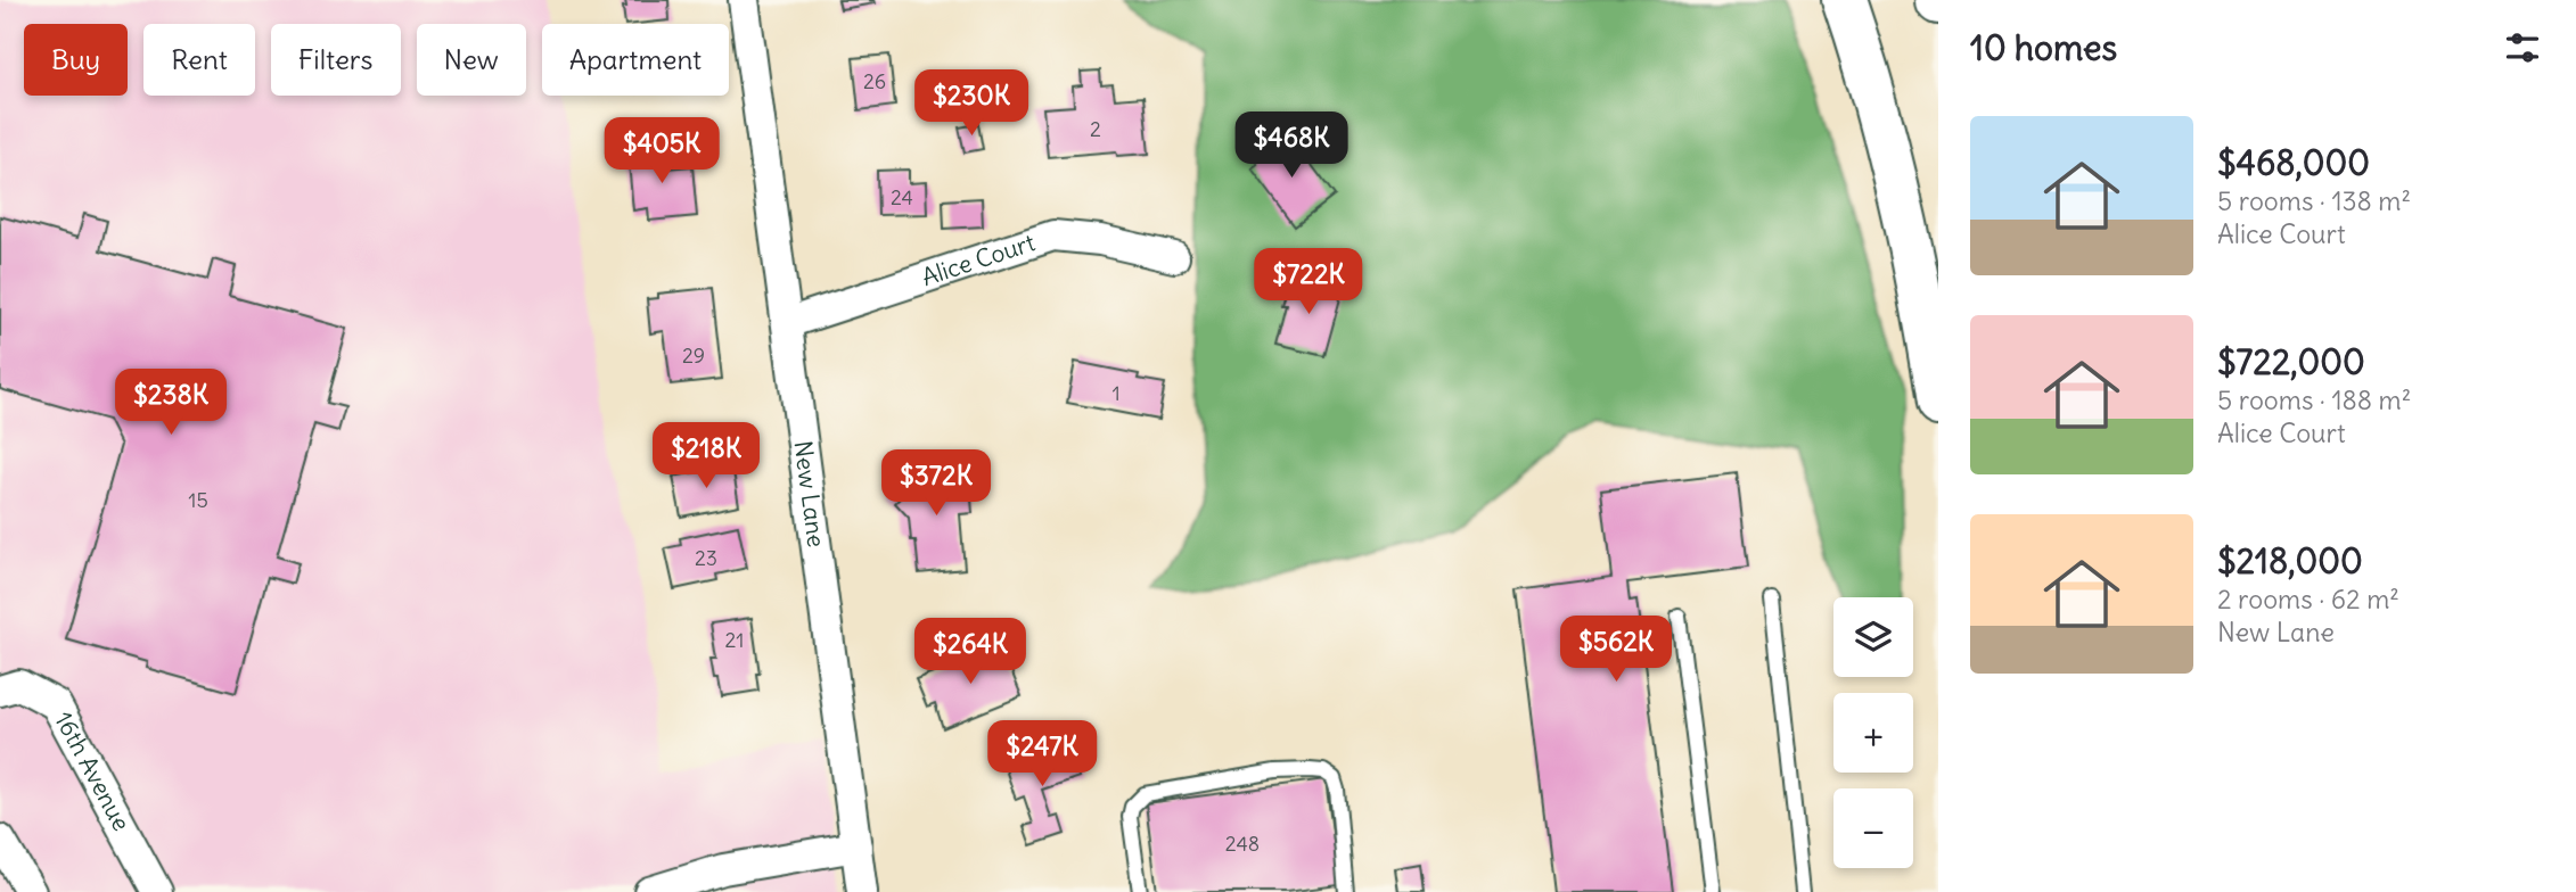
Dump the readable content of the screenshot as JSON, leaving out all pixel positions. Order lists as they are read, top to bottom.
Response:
{
  "streets": {
    "street": ["Alice Court", "New Lane", "16th Avenue"]
  },
  "crossings": [
    ["Alice Court", "New Lane"]
  ],
  "house_numbers": [
    "26",
    "2",
    "24",
    "29",
    "1",
    "15",
    "23",
    "21",
    "248"
  ],
  "page": {
    "heading": "10 homes",
    "chip": [
      "Buy",
      "Rent",
      "Filters",
      "New",
      "Apartment"
    ],
    "price": [
      "$230K",
      "$468K",
      "$405K",
      "$722K",
      "$238K",
      "$218K",
      "$372K",
      "$562K",
      "$264K",
      "$247K"
    ],
    "list": [
      {
        "name": "$468,000",
        "note": "5 rooms · 138 m² · Alice Court"
      },
      {
        "name": "$722,000",
        "note": "5 rooms · 188 m² · Alice Court"
      },
      {
        "name": "$218,000",
        "note": "2 rooms · 62 m² · New Lane"
      }
    ],
    "map_buttons": ["+", "−"]
  }
}
